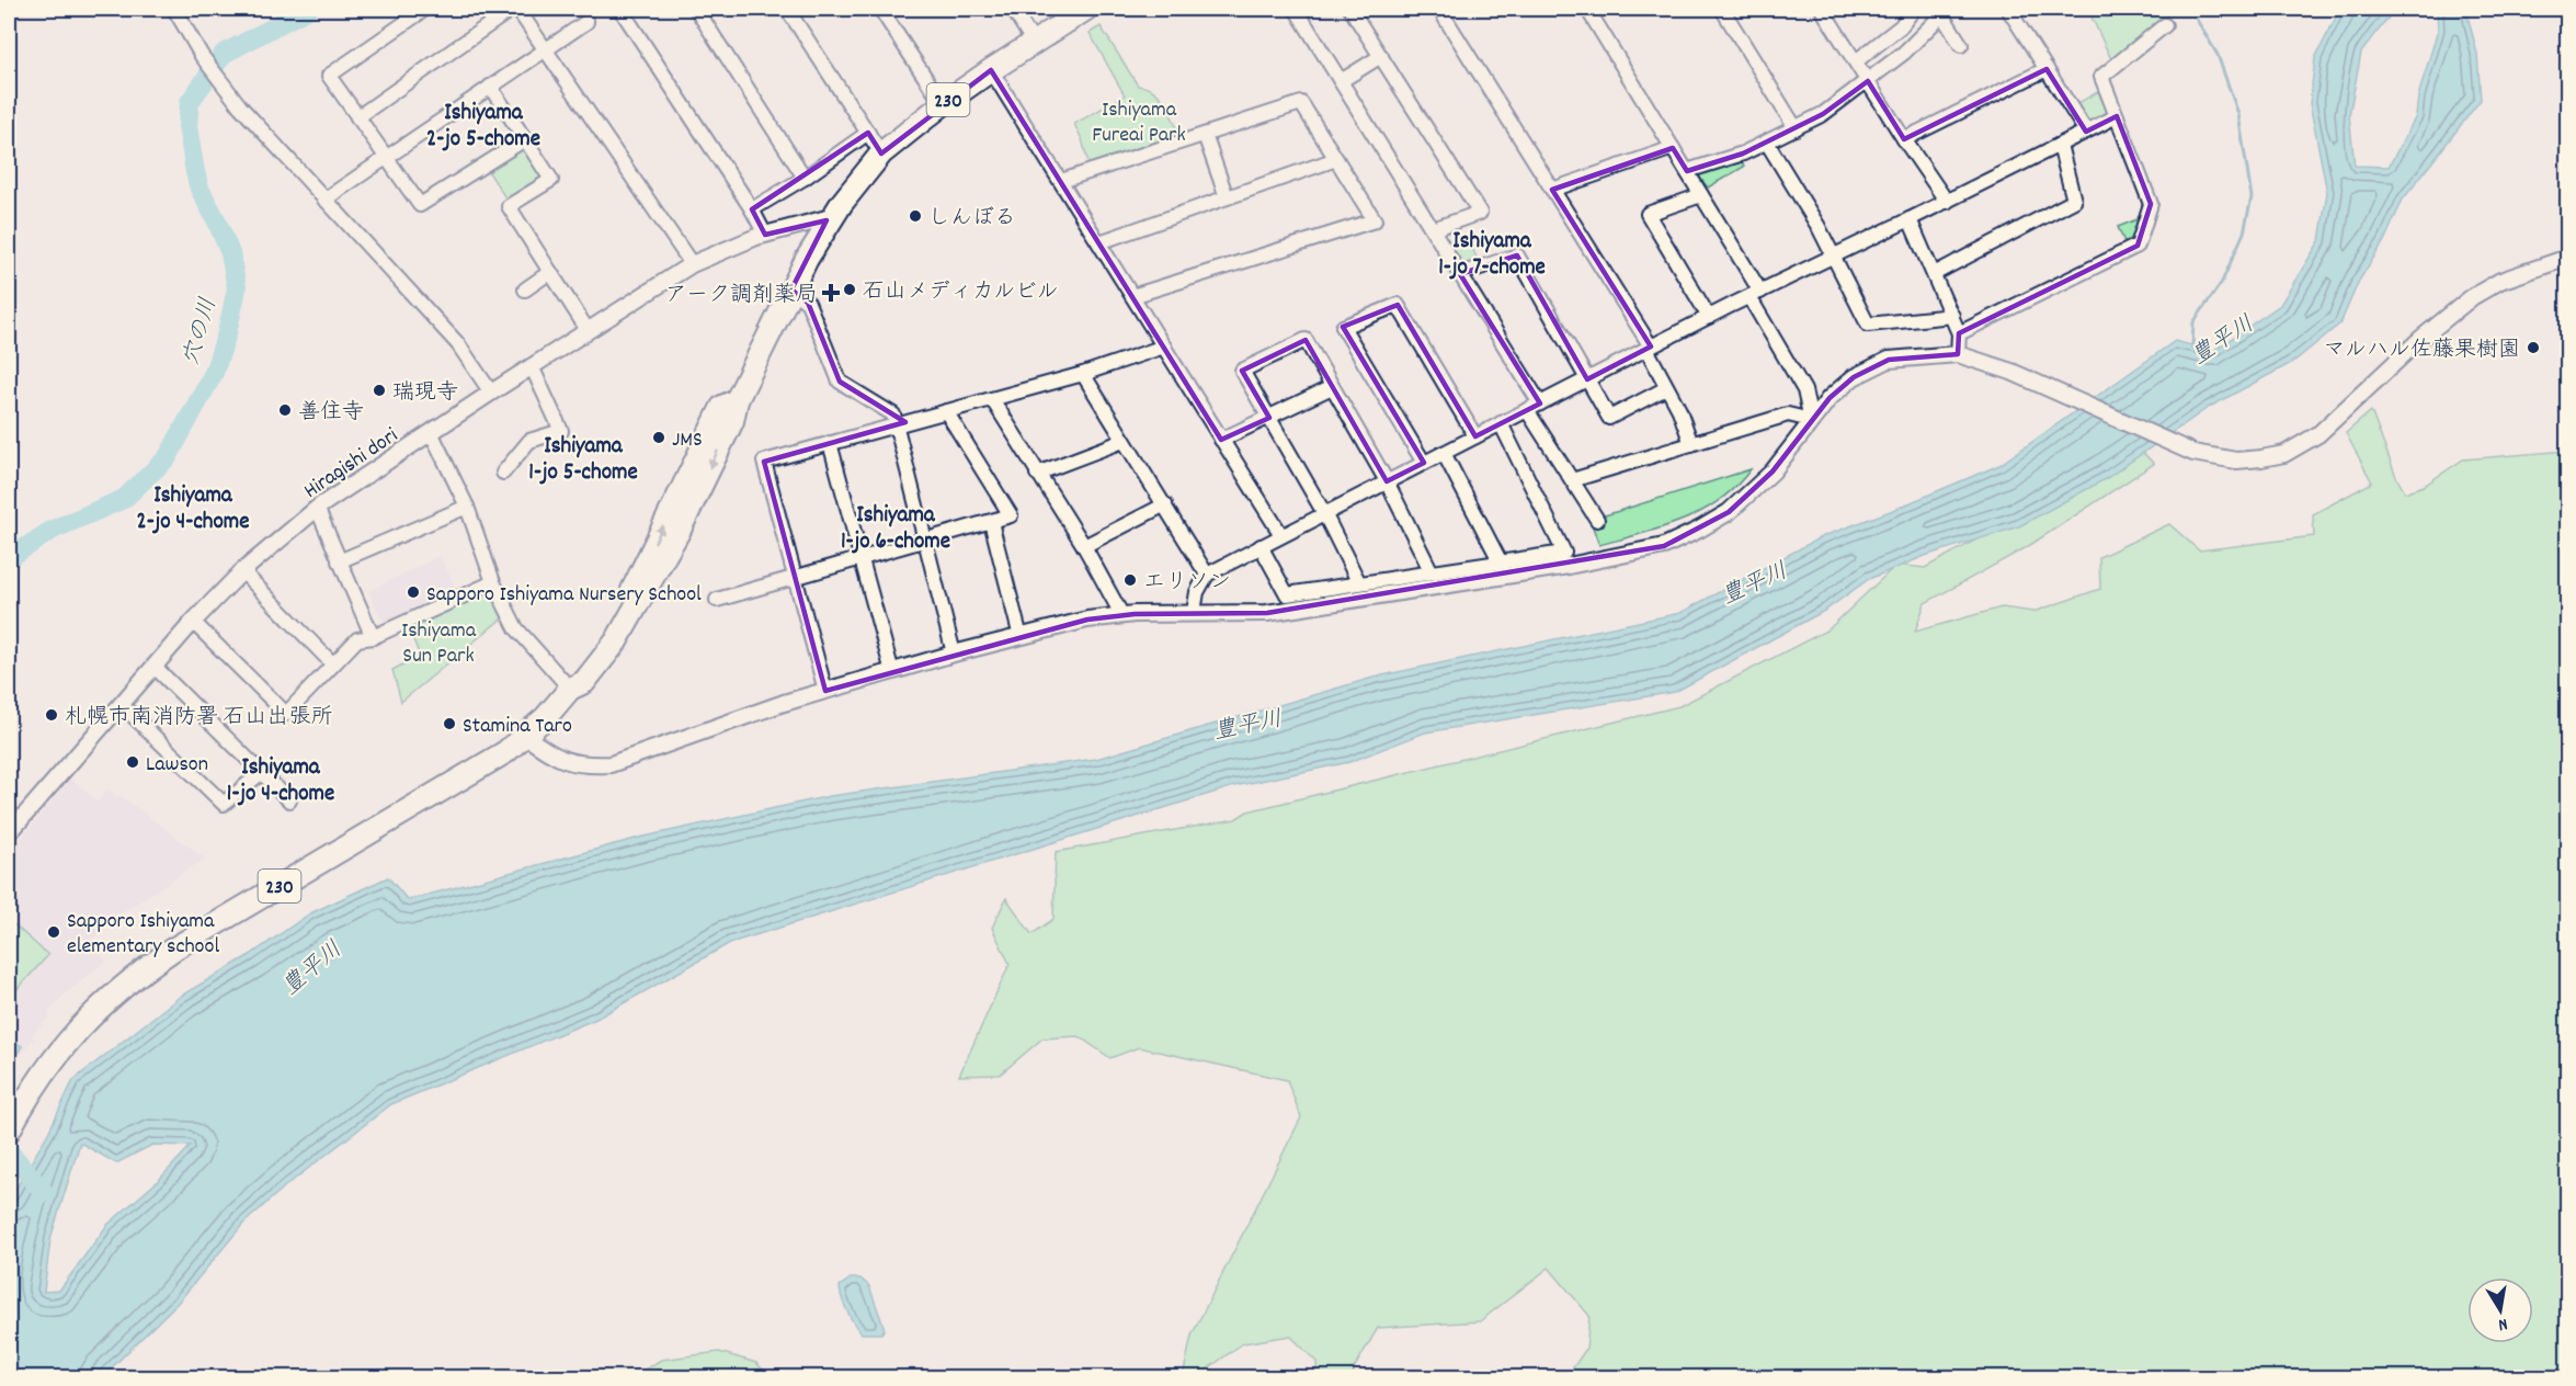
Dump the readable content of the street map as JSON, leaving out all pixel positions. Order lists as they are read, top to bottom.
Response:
{
  "streets": {
    "highway": ["230"],
    "street": ["Hiragishi dori"]
  },
  "crossings": [
    ["230", "Hiragishi dori"]
  ],
  "districts": [
    "Ishiyama 2-jo 5-chome",
    "Ishiyama 1-jo 7-chome",
    "Ishiyama 1-jo 5-chome",
    "Ishiyama 2-jo 4-chome",
    "Ishiyama 1-jo 6-chome",
    "Ishiyama 1-jo 4-chome"
  ],
  "water": ["穴の川", "豊平川"],
  "parks": ["Ishiyama Fureai Park", "Ishiyama Sun Park"],
  "places": {
    "other": [
      "しんぼる",
      "石山メディカルビル",
      "マルハル佐藤果樹園",
      "瑞現寺",
      "善住寺",
      "JMS",
      "エリソン",
      "Sapporo Ishiyama Nursery School",
      "札幌市南消防署 石山出張所",
      "Stamina Taro",
      "Lawson",
      "Sapporo Ishiyama elementary school"
    ],
    "health": ["アーク調剤薬局"]
  },
  "north": "bottom"
}
